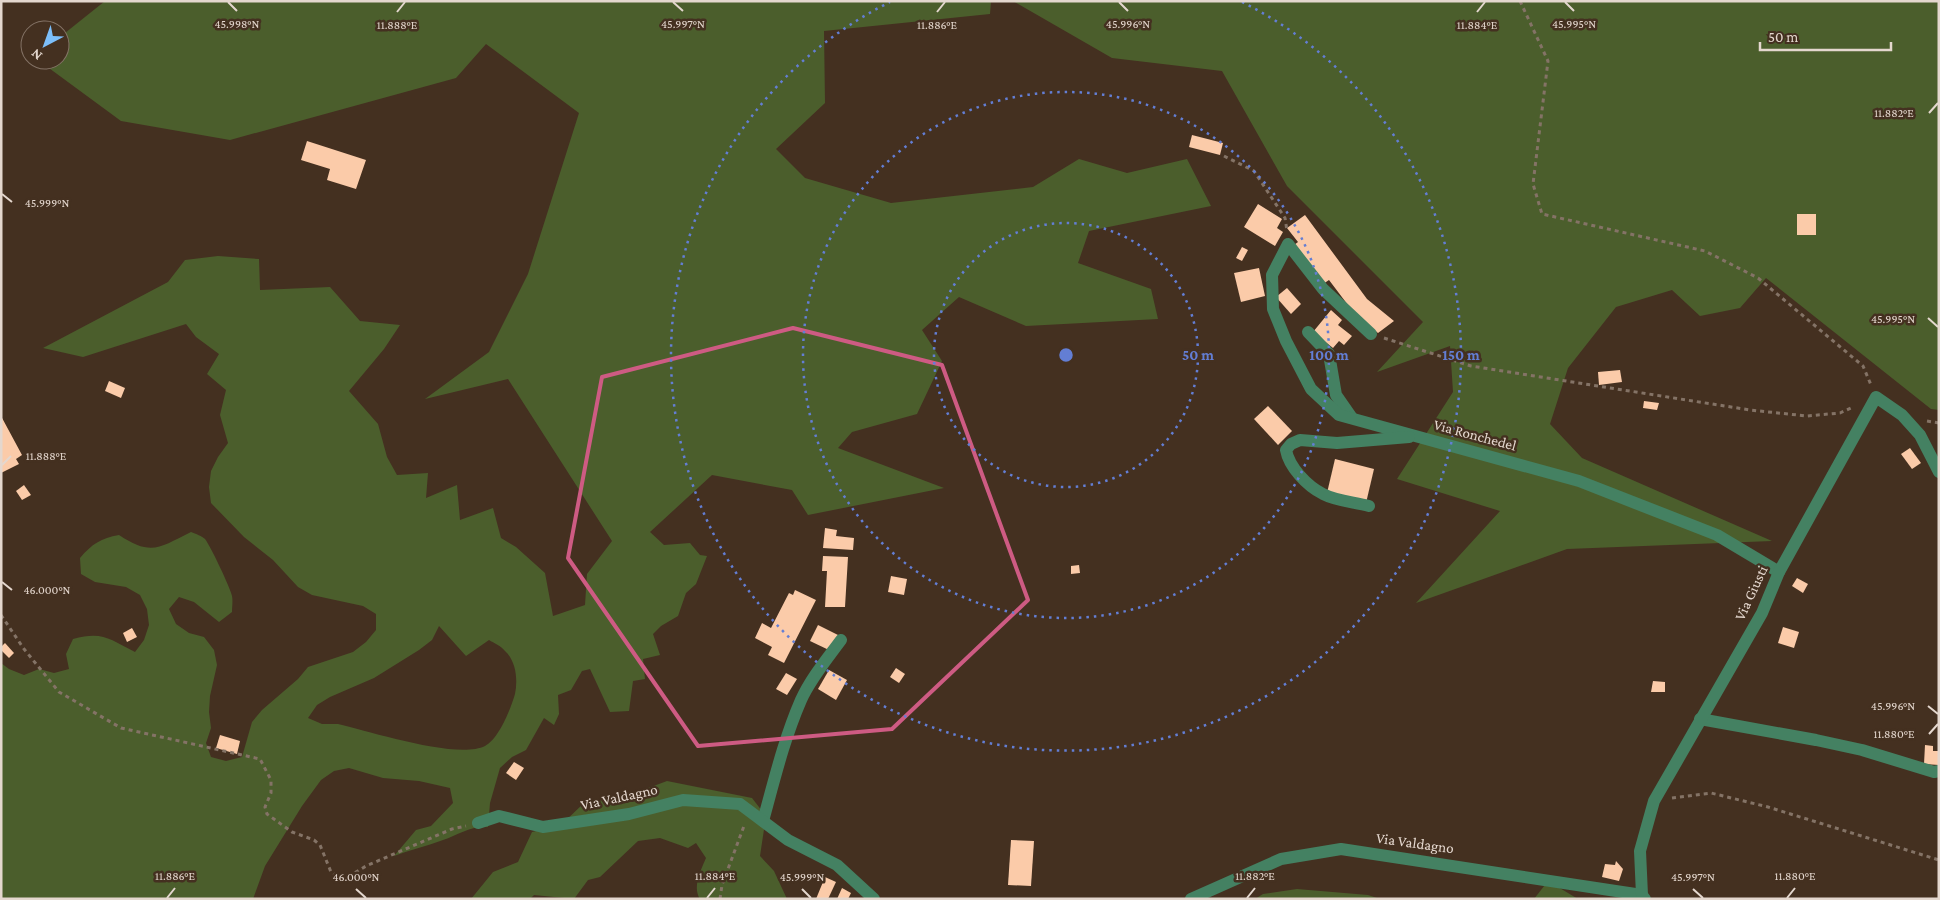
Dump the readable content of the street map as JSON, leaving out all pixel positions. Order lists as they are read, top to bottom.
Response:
{
  "streets": {
    "street": ["Via Ronchedel", "Via Giusti", "Via Valdagno"]
  },
  "crossings": [
    ["Via Ronchedel", "Via Giusti"],
    ["Via Giusti", "Via Valdagno"]
  ],
  "scale_bar": "50 m",
  "north": "bottom left",
  "coordinates": [
    "45.995°N",
    "45.998°N",
    "45.997°N",
    "45.996°N",
    "11.888°E",
    "11.886°E",
    "11.884°E",
    "11.882°E",
    "45.999°N",
    "46.000°N",
    "11.880°E"
  ],
  "rings": ["50 m", "100 m", "150 m"]
}
